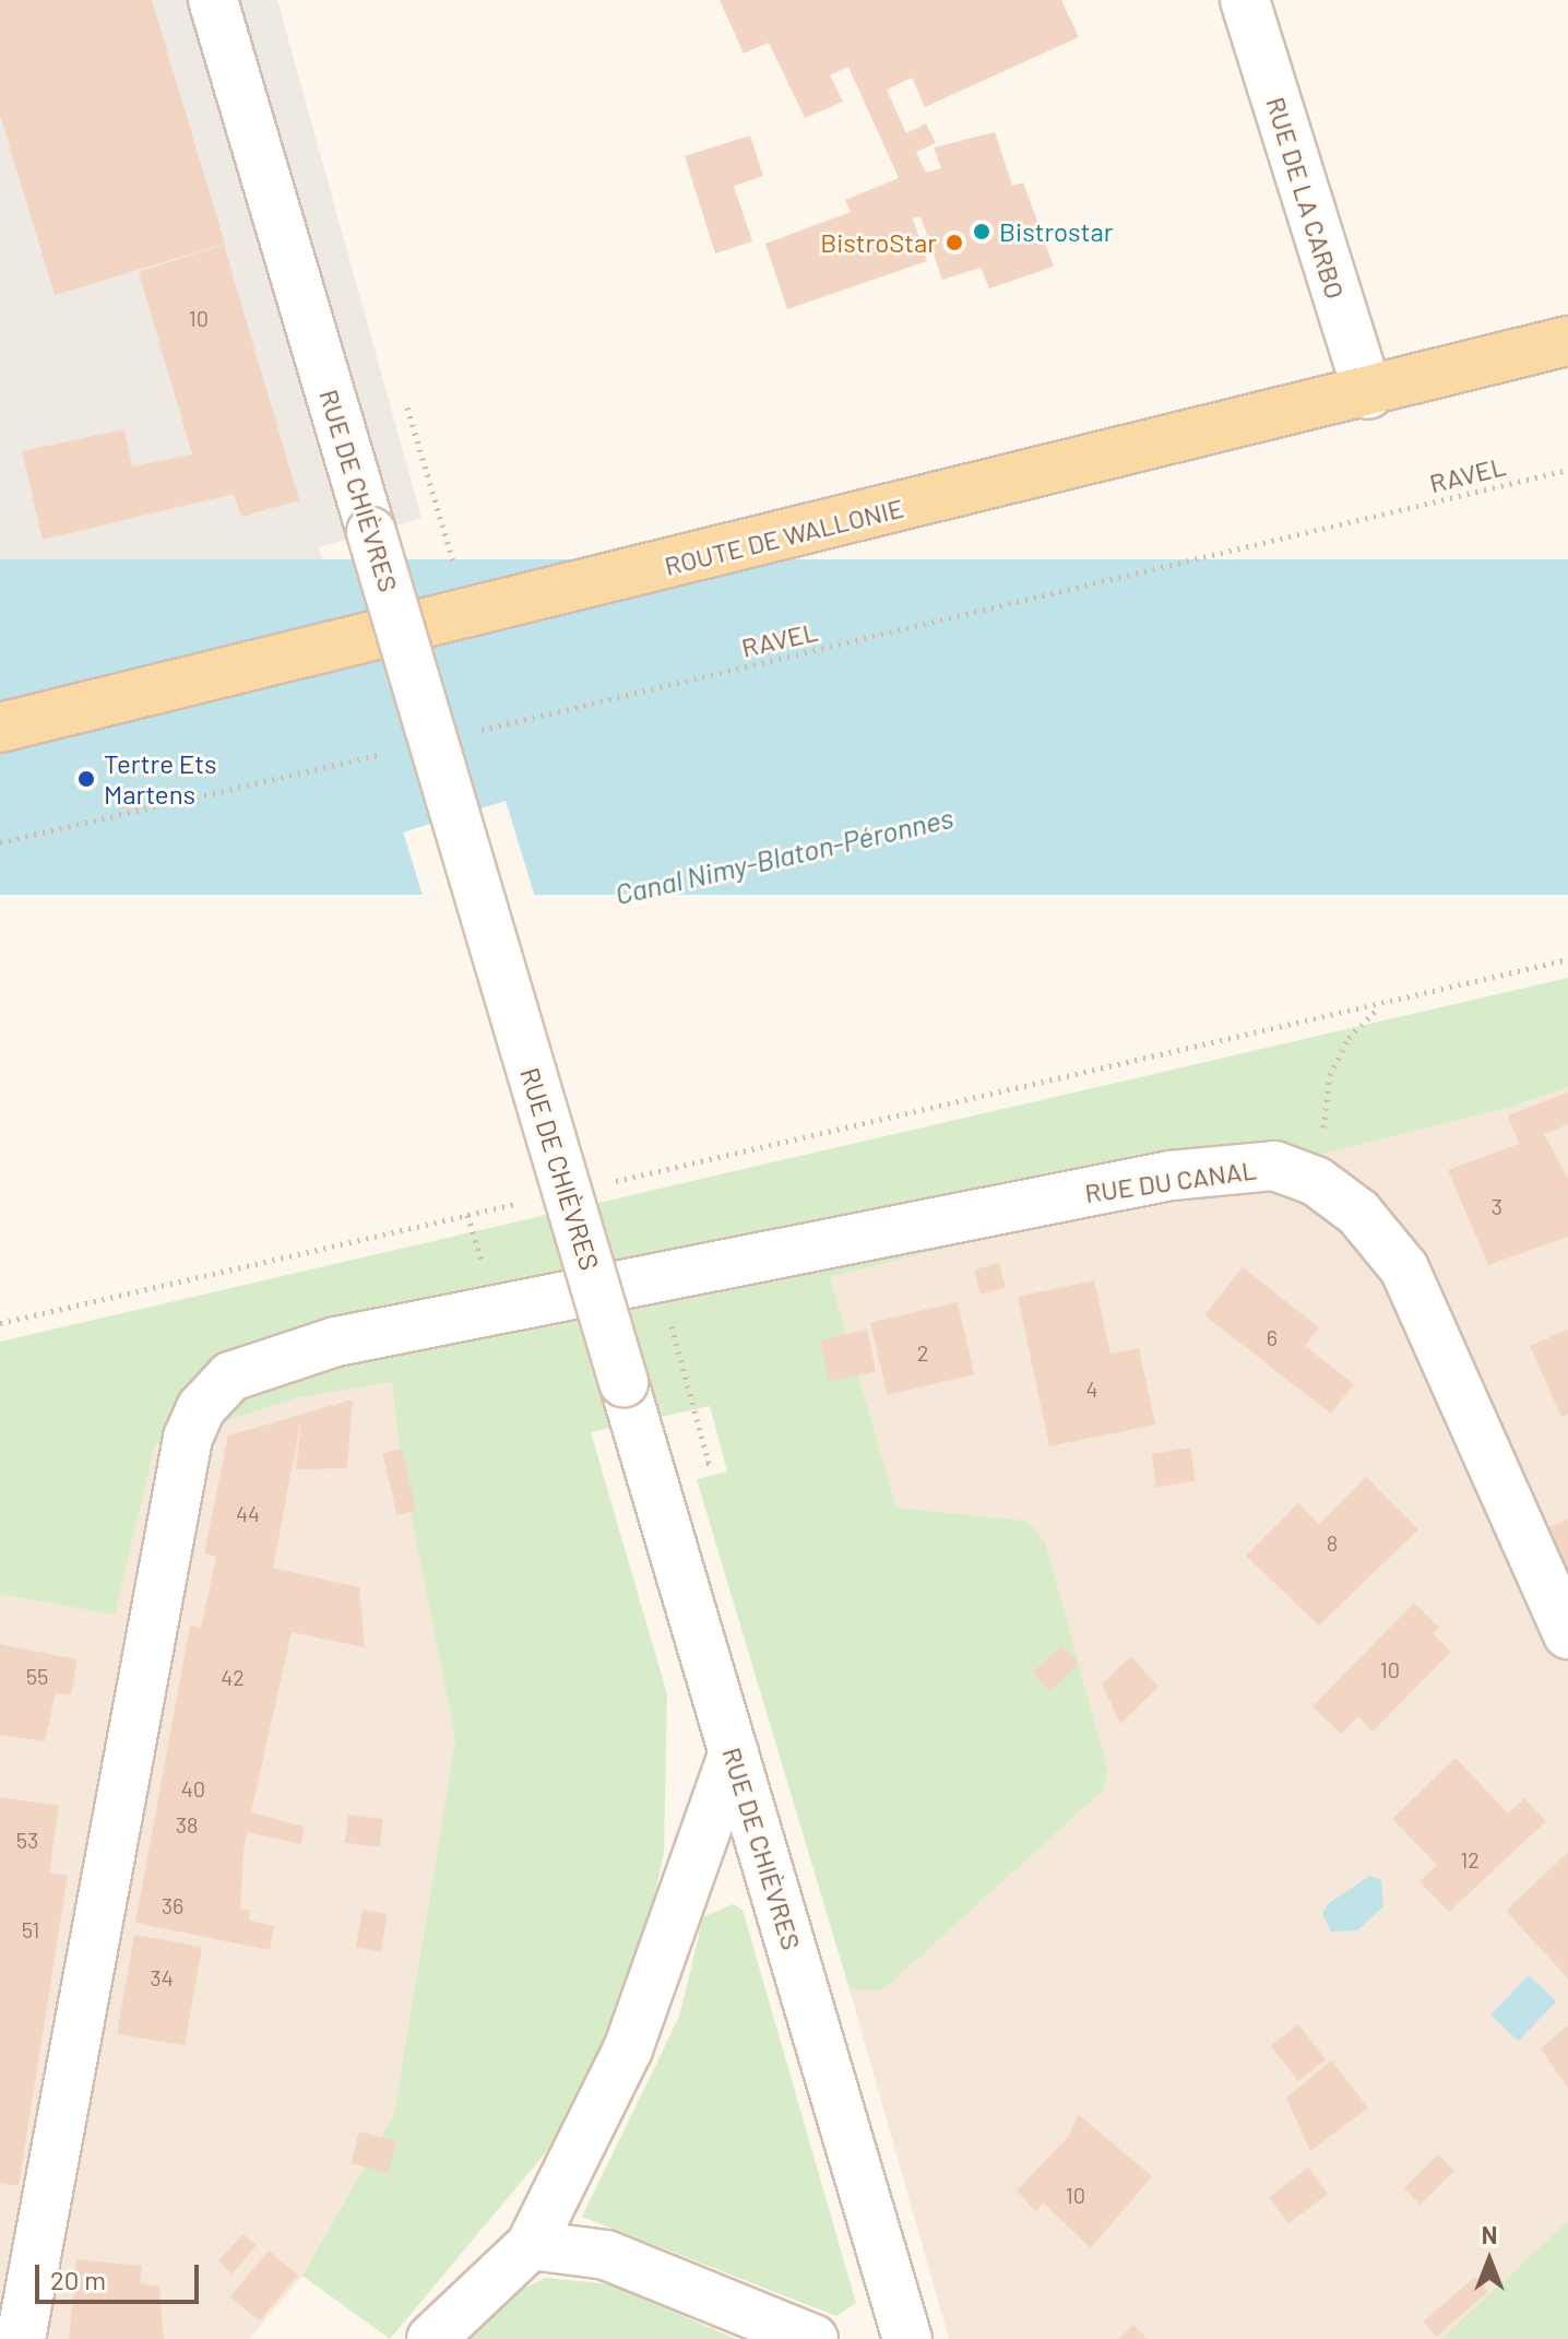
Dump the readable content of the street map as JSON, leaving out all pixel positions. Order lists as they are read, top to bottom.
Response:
{
  "streets": {
    "main road": ["ROUTE DE WALLONIE"],
    "street": ["RUE DE LA CARBO", "RUE DE CHIÈVRES", "RUE DU CANAL"],
    "path": ["RAVEL"]
  },
  "crossings": [
    ["RUE DE LA CARBO", "ROUTE DE WALLONIE"]
  ],
  "water": ["Canal Nimy-Blaton-Péronnes"],
  "places": ["Bistrostar", "BistroStar", "Tertre Ets Martens"],
  "house_numbers": [
    "10",
    "3",
    "6",
    "2",
    "4",
    "44",
    "8",
    "10",
    "55",
    "42",
    "40",
    "38",
    "53",
    "12",
    "36",
    "51",
    "34",
    "10"
  ],
  "scale_bar": "20 m",
  "north": "top"
}
